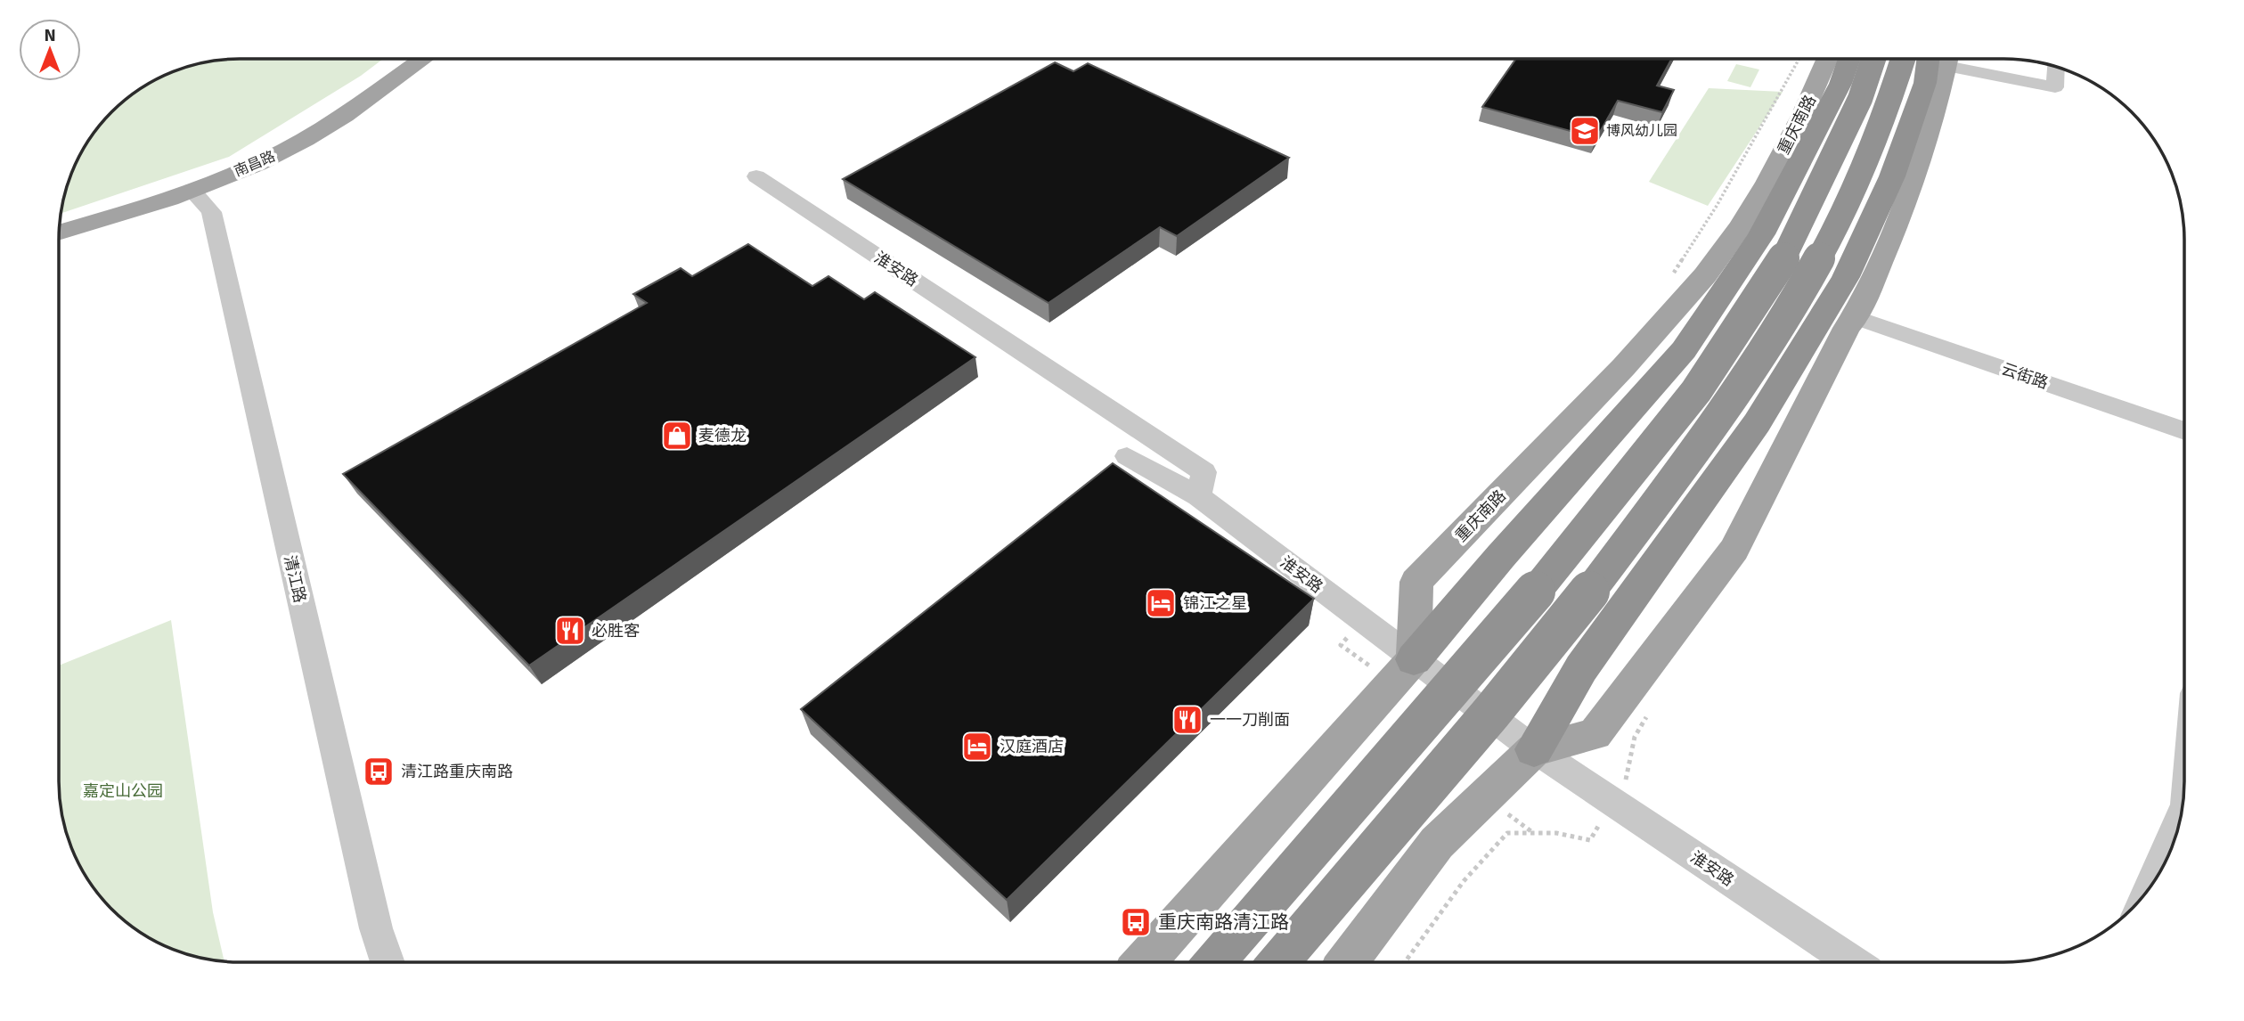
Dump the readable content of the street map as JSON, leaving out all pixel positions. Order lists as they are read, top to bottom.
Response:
{
  "streets": {
    "main road": ["重庆南路", "南昌路"],
    "street": ["淮安路", "云街路", "清江路"]
  },
  "crossings": [
    ["重庆南路", "淮安路"],
    ["南昌路", "清江路"]
  ],
  "parks": ["嘉定山公园"],
  "places": {
    "school or university": ["博风幼儿园"],
    "shop": ["麦德龙"],
    "hotel": ["锦江之星", "汉庭酒店"],
    "restaurant": ["必胜客", "一一刀削面"],
    "bus stop": ["清江路重庆南路", "重庆南路清江路"]
  },
  "north": "top"
}
